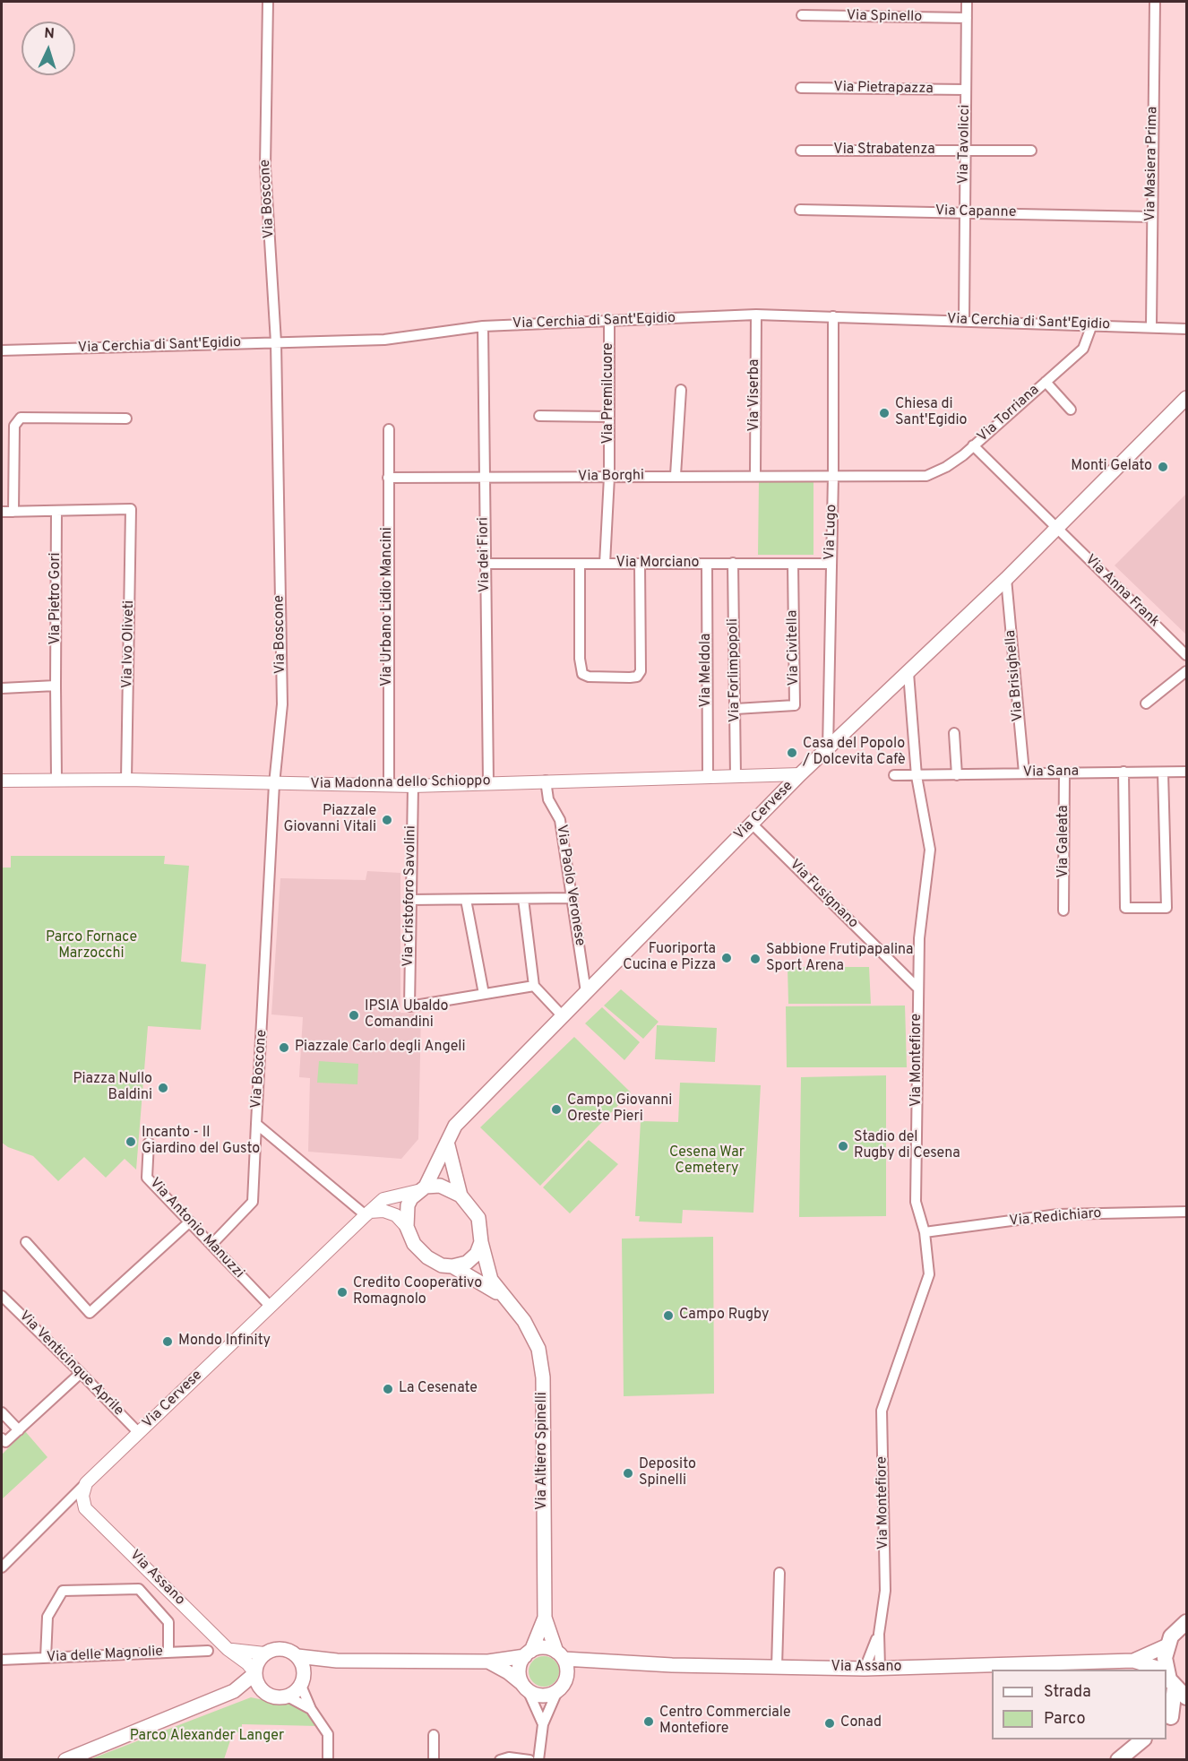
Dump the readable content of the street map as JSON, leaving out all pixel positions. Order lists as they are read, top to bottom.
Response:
{
  "streets": {
    "main road": ["Via Cervese", "Via Altiero Spinelli", "Via Assano"],
    "street": [
      "Via Spinello",
      "Via Pietrapazza",
      "Via Tavolicci",
      "Via Strabatenza",
      "Via Masiera Prima",
      "Via Boscone",
      "Via Capanne",
      "Via Cerchia di Sant'Egidio",
      "Via Premilcuore",
      "Via Viserba",
      "Via Torriana",
      "Via Borghi",
      "Via Lugo",
      "Via dei Fiori",
      "Via Morciano",
      "Via Anna Frank",
      "Via Pietro Gori",
      "Via Urbano Lidio Mancini",
      "Via Ivo Oliveti",
      "Via Civitella",
      "Via Meldola",
      "Via Forlimpopoli",
      "Via Brisighella",
      "Via Sana",
      "Via Madonna dello Schioppo",
      "Via Galeata",
      "Via Paolo Veronese",
      "Via Fusignano",
      "Via Cristoforo Savolini",
      "Via Montefiore",
      "Via Redichiaro",
      "Via Antonio Manuzzi",
      "Via Venticinque Aprile",
      "Via delle Magnolie"
    ]
  },
  "crossings": [
    ["Via Spinello", "Via Tavolicci"],
    ["Via Pietrapazza", "Via Tavolicci"],
    ["Via Tavolicci", "Via Strabatenza"],
    ["Via Tavolicci", "Via Capanne"],
    ["Via Tavolicci", "Via Cerchia di Sant'Egidio"],
    ["Via Masiera Prima", "Via Capanne"],
    ["Via Masiera Prima", "Via Cerchia di Sant'Egidio"],
    ["Via Boscone", "Via Cerchia di Sant'Egidio"],
    ["Via Boscone", "Via Madonna dello Schioppo"],
    ["Via Boscone", "Via Cervese"],
    ["Via Cerchia di Sant'Egidio", "Via Premilcuore"],
    ["Via Cerchia di Sant'Egidio", "Via Viserba"],
    ["Via Cerchia di Sant'Egidio", "Via Torriana"],
    ["Via Cerchia di Sant'Egidio", "Via Lugo"],
    ["Via Cerchia di Sant'Egidio", "Via dei Fiori"],
    ["Via Premilcuore", "Via Borghi"],
    ["Via Premilcuore", "Via Morciano"],
    ["Via Viserba", "Via Borghi"],
    ["Via Torriana", "Via Borghi"],
    ["Via Torriana", "Via Lugo"],
    ["Via Torriana", "Via Anna Frank"],
    ["Via Borghi", "Via Lugo"],
    ["Via Borghi", "Via dei Fiori"],
    ["Via Borghi", "Via Urbano Lidio Mancini"],
    ["Via Lugo", "Via Morciano"],
    ["Via Lugo", "Via Cervese"],
    ["Via dei Fiori", "Via Morciano"],
    ["Via dei Fiori", "Via Madonna dello Schioppo"],
    ["Via Morciano", "Via Civitella"],
    ["Via Morciano", "Via Meldola"],
    ["Via Morciano", "Via Forlimpopoli"],
    ["Via Anna Frank", "Via Cervese"],
    ["Via Pietro Gori", "Via Ivo Oliveti"],
    ["Via Pietro Gori", "Via Madonna dello Schioppo"],
    ["Via Urbano Lidio Mancini", "Via Madonna dello Schioppo"],
    ["Via Ivo Oliveti", "Via Madonna dello Schioppo"],
    ["Via Civitella", "Via Forlimpopoli"],
    ["Via Meldola", "Via Madonna dello Schioppo"],
    ["Via Forlimpopoli", "Via Madonna dello Schioppo"],
    ["Via Brisighella", "Via Sana"],
    ["Via Brisighella", "Via Cervese"],
    ["Via Sana", "Via Galeata"],
    ["Via Sana", "Via Montefiore"],
    ["Via Madonna dello Schioppo", "Via Cervese"],
    ["Via Madonna dello Schioppo", "Via Paolo Veronese"],
    ["Via Madonna dello Schioppo", "Via Cristoforo Savolini"],
    ["Via Cervese", "Via Paolo Veronese"],
    ["Via Cervese", "Via Fusignano"],
    ["Via Cervese", "Via Montefiore"],
    ["Via Cervese", "Via Antonio Manuzzi"],
    ["Via Cervese", "Via Venticinque Aprile"],
    ["Via Cervese", "Via Altiero Spinelli"],
    ["Via Cervese", "Via Assano"],
    ["Via Fusignano", "Via Montefiore"],
    ["Via Montefiore", "Via Redichiaro"],
    ["Via Montefiore", "Via Assano"],
    ["Via Altiero Spinelli", "Via Assano"]
  ],
  "parks": ["Parco Fornace Marzocchi", "Cesena War Cemetery", "Parco Alexander Langer"],
  "places": [
    "Chiesa di Sant'Egidio",
    "Monti Gelato",
    "Casa del Popolo / Dolcevita Cafè",
    "Piazzale Giovanni Vitali",
    "Fuoriporta Cucina e Pizza",
    "Sabbione Frutipapalina Sport Arena",
    "IPSIA Ubaldo Comandini",
    "Piazzale Carlo degli Angeli",
    "Piazza Nullo Baldini",
    "Campo Giovanni Oreste Pieri",
    "Incanto - Il Giardino del Gusto",
    "Stadio del Rugby di Cesena",
    "Credito Cooperativo Romagnolo",
    "Campo Rugby",
    "Mondo Infinity",
    "La Cesenate",
    "Deposito Spinelli",
    "Centro Commerciale Montefiore",
    "Conad"
  ],
  "legend": ["Strada", "Parco"],
  "north": "top"
}
